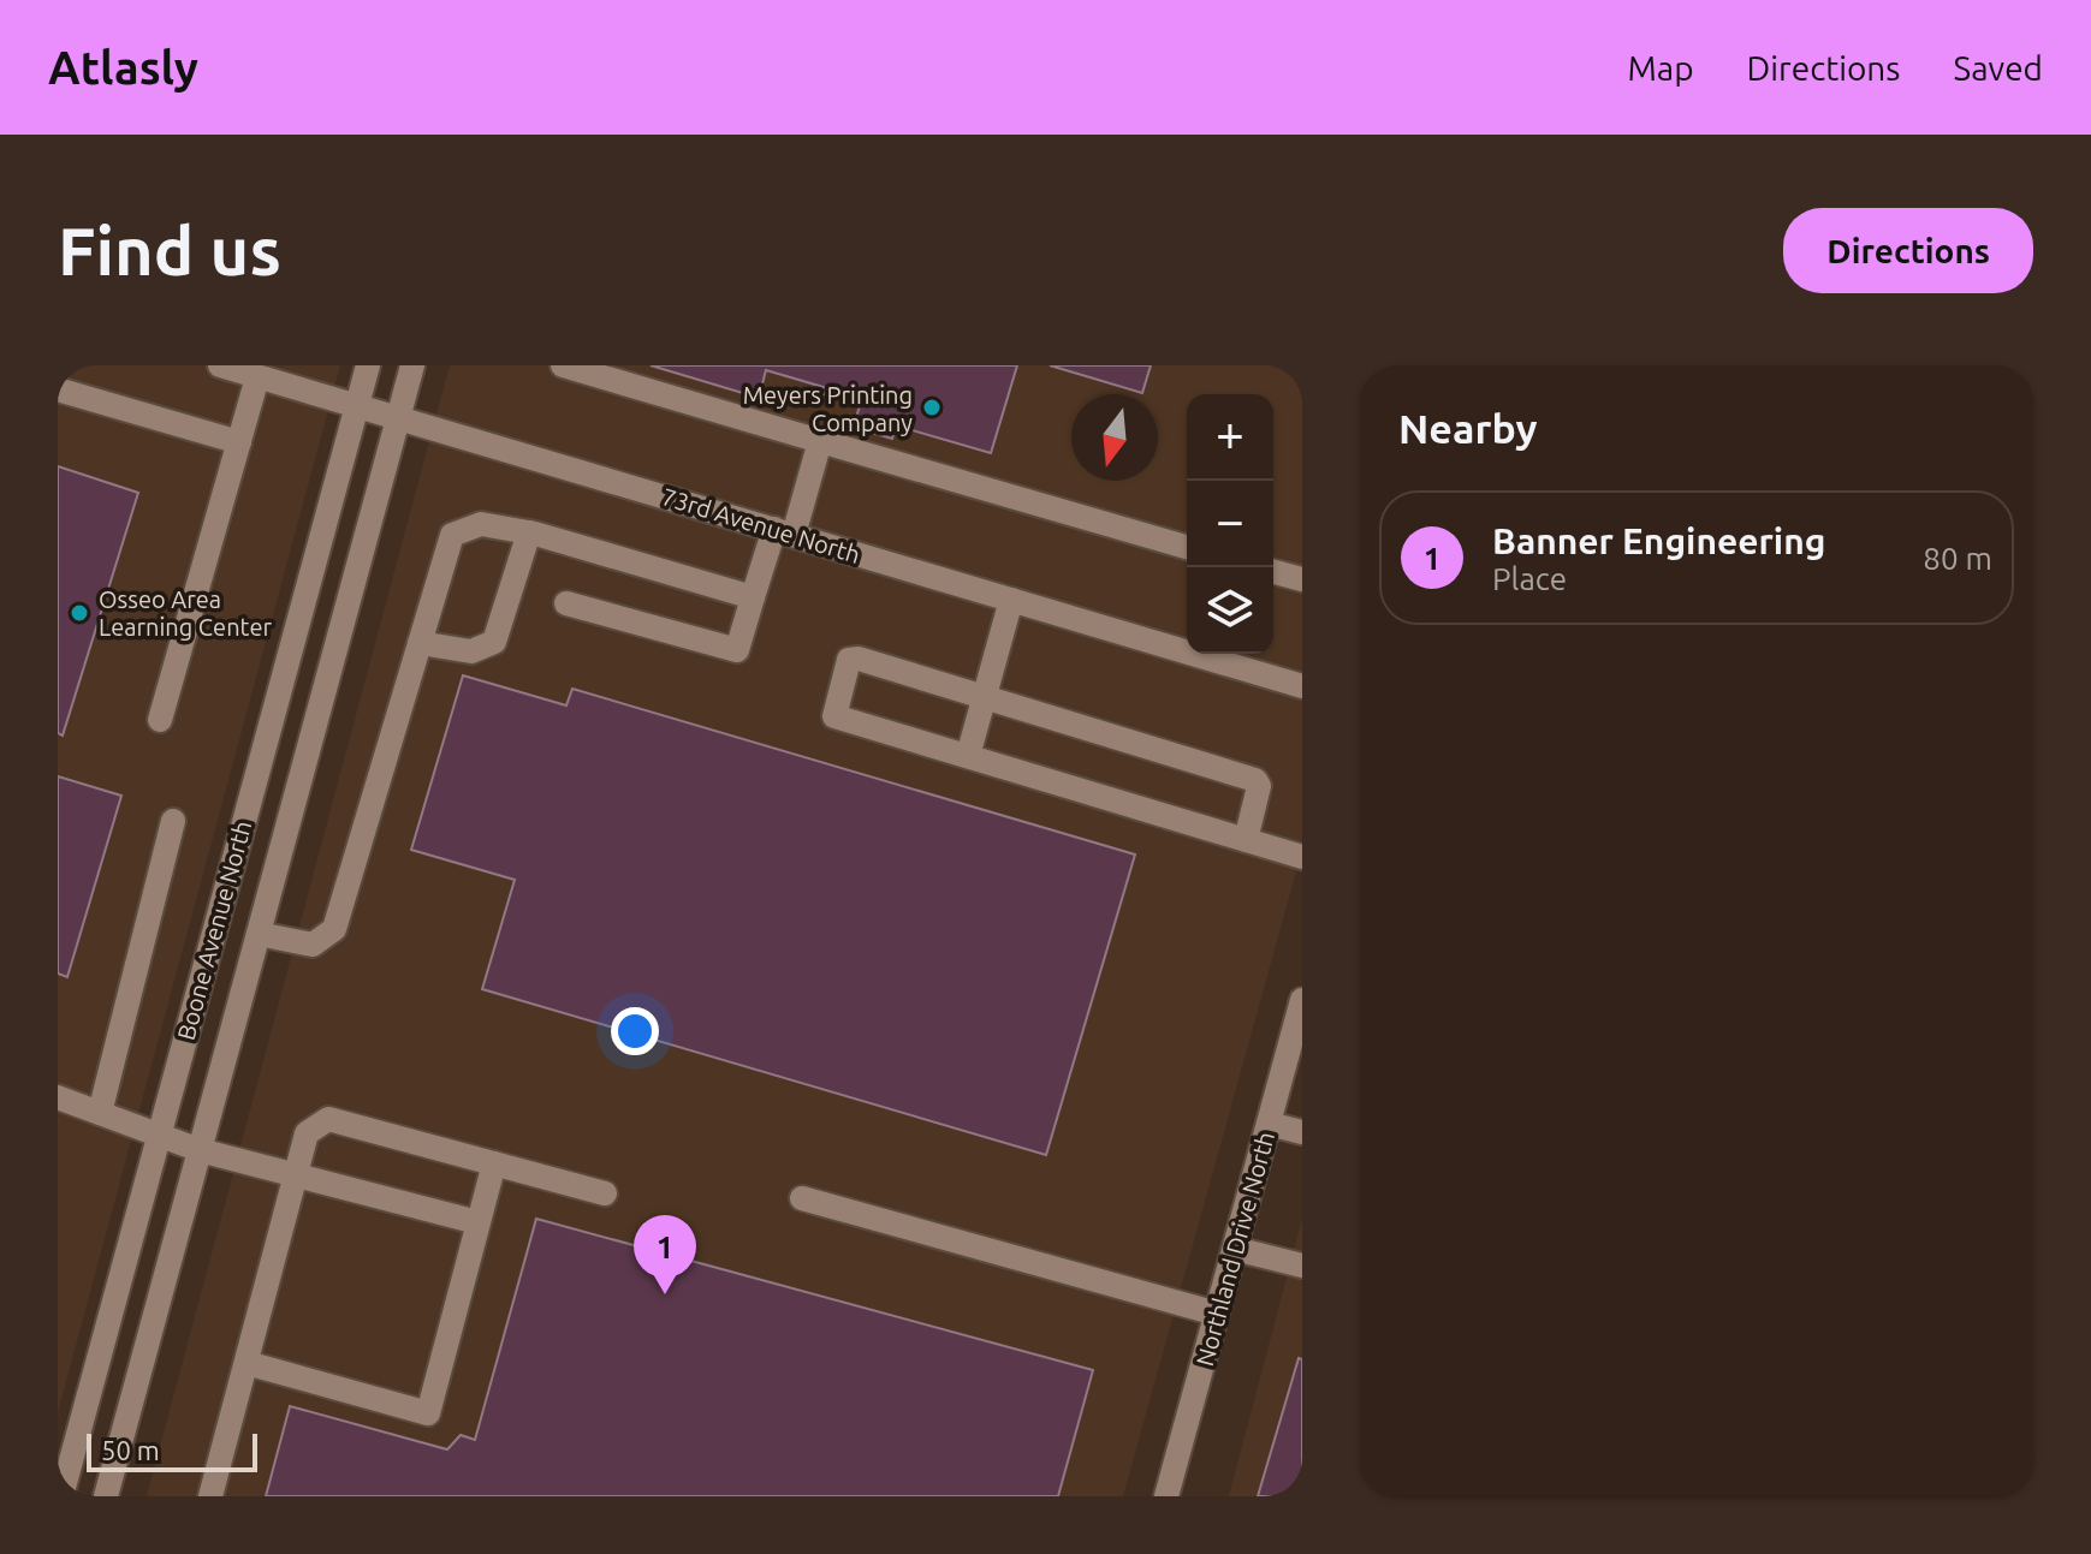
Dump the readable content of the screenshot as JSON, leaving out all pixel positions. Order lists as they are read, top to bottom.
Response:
{
  "streets": {
    "street": ["73rd Avenue North", "Boone Avenue North", "Northland Drive North"]
  },
  "crossings": [
    ["73rd Avenue North", "Boone Avenue North"]
  ],
  "places": ["Meyers Printing Company", "Osseo Area Learning Center"],
  "scale_bar": "50 m",
  "north": "bottom",
  "page": {
    "header": "Atlasly",
    "nav": ["Map", "Directions", "Saved"],
    "buttons": "Directions",
    "title": "Find us",
    "heading": "Nearby",
    "map_buttons": ["+", "−"],
    "list": [
      {
        "mark": "1",
        "name": "Banner Engineering",
        "note": "Place",
        "value": "80 m"
      }
    ],
    "pins": "1",
    "scale": "50 m"
  }
}
